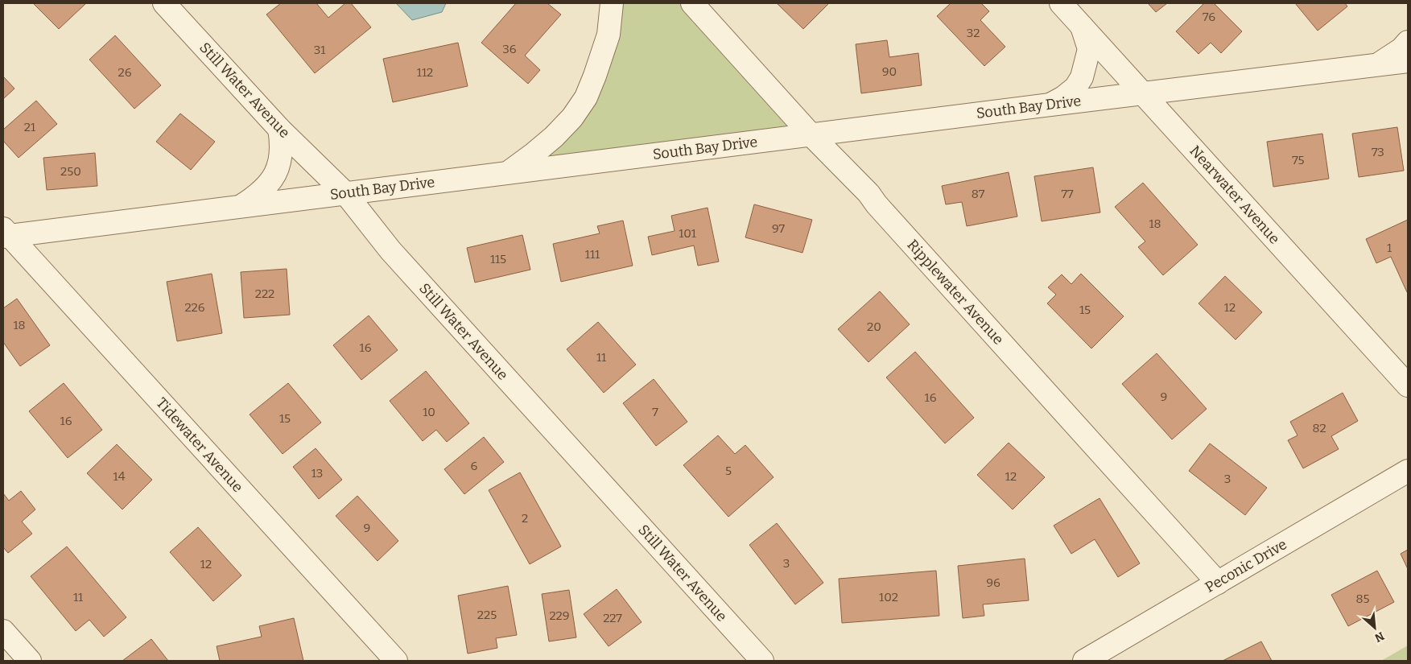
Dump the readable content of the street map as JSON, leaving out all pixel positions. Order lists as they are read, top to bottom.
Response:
{
  "streets": {
    "street": [
      "Still Water Avenue",
      "South Bay Drive",
      "Nearwater Avenue",
      "Ripplewater Avenue",
      "Tidewater Avenue",
      "Peconic Drive"
    ]
  },
  "crossings": [
    ["Still Water Avenue", "South Bay Drive"],
    ["South Bay Drive", "Nearwater Avenue"],
    ["South Bay Drive", "Ripplewater Avenue"],
    ["South Bay Drive", "Tidewater Avenue"],
    ["Ripplewater Avenue", "Peconic Drive"]
  ],
  "house_numbers": [
    "76",
    "32",
    "36",
    "31",
    "90",
    "26",
    "112",
    "21",
    "73",
    "75",
    "250",
    "87",
    "77",
    "18",
    "97",
    "101",
    "1",
    "111",
    "115",
    "222",
    "226",
    "12",
    "15",
    "18",
    "20",
    "16",
    "11",
    "9",
    "16",
    "10",
    "7",
    "15",
    "16",
    "82",
    "6",
    "5",
    "13",
    "14",
    "12",
    "3",
    "2",
    "9",
    "3",
    "12",
    "96",
    "11",
    "102",
    "85",
    "225",
    "229",
    "227"
  ],
  "north": "bottom right"
}
